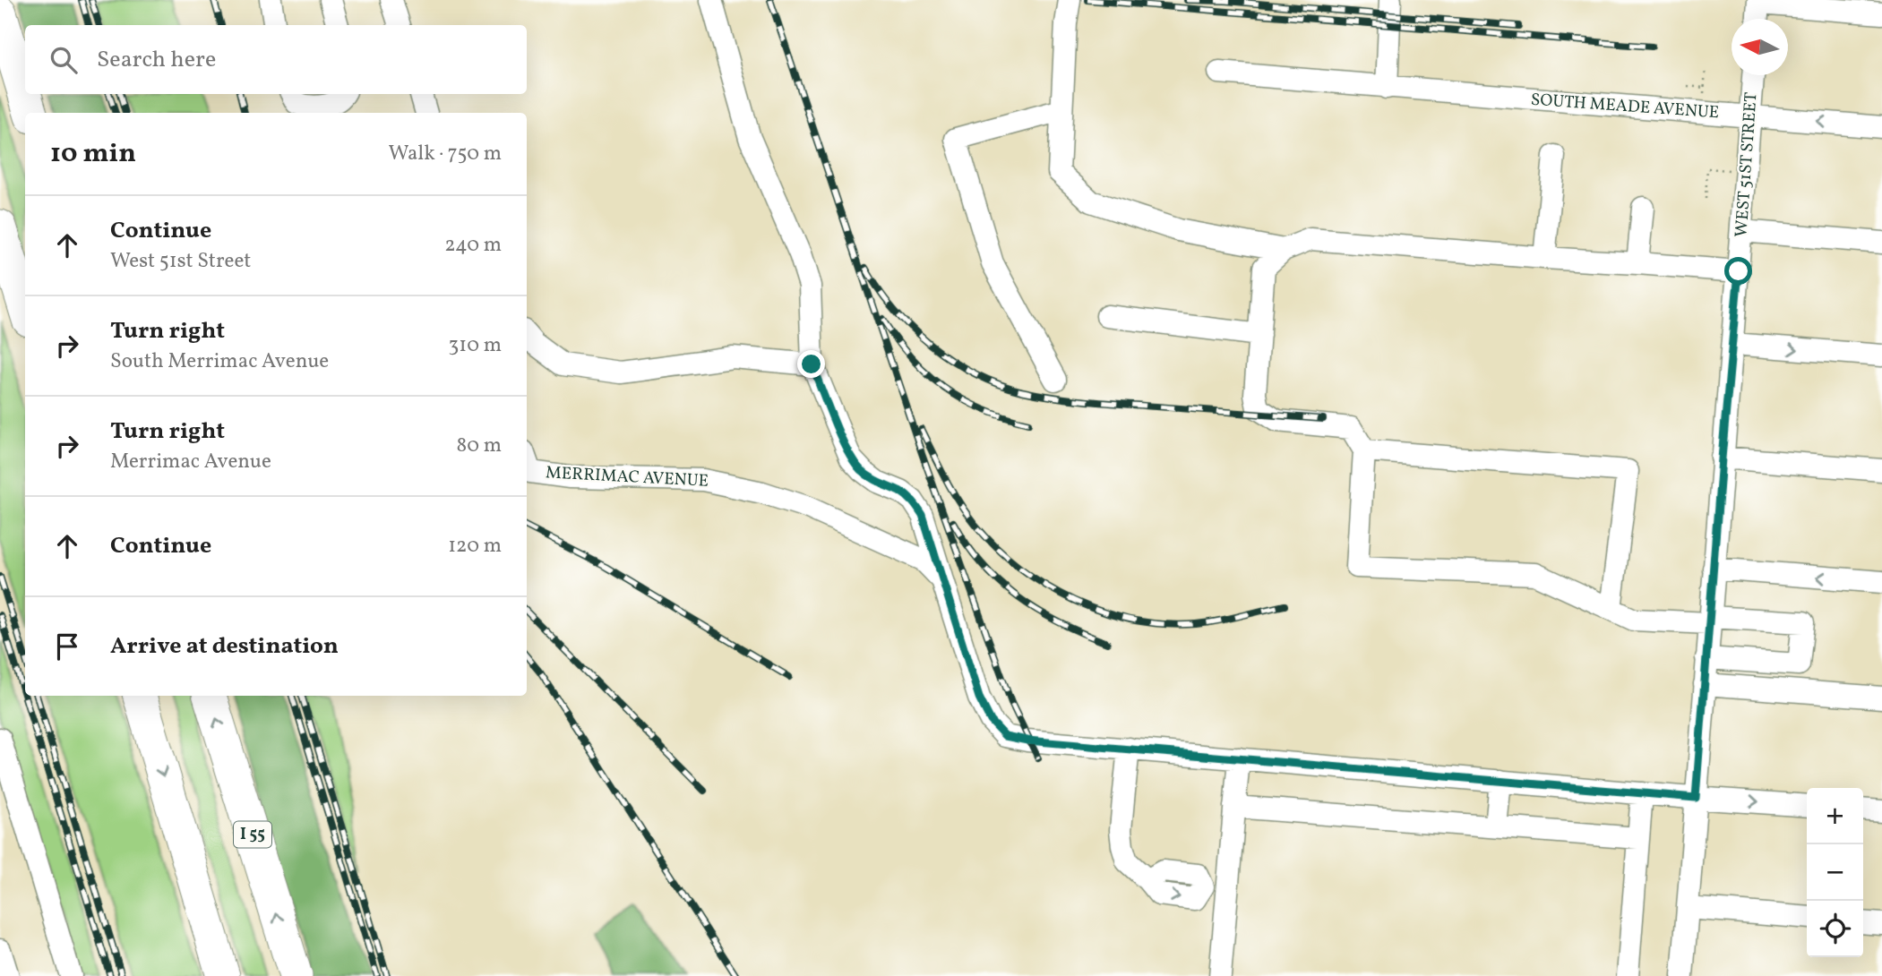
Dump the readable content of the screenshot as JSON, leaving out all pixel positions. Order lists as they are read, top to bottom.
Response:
{
  "streets": {
    "highway": ["I 55"],
    "street": ["SOUTH MEADE AVENUE", "WEST 51ST STREET", "MERRIMAC AVENUE"]
  },
  "crossings": [
    ["SOUTH MEADE AVENUE", "WEST 51ST STREET"],
    ["WEST 51ST STREET", "MERRIMAC AVENUE"]
  ],
  "north": "left",
  "page": {
    "search": "Search here",
    "heading": ["10 min", "Walk · 750 m"],
    "list": [
      ["Continue", "West 51st Street", "240 m"],
      ["Turn right", "South Merrimac Avenue", "310 m"],
      ["Turn right", "Merrimac Avenue", "80 m"],
      ["Continue", "120 m"],
      "Arrive at destination"
    ],
    "map_buttons": ["+", "−"]
  }
}
